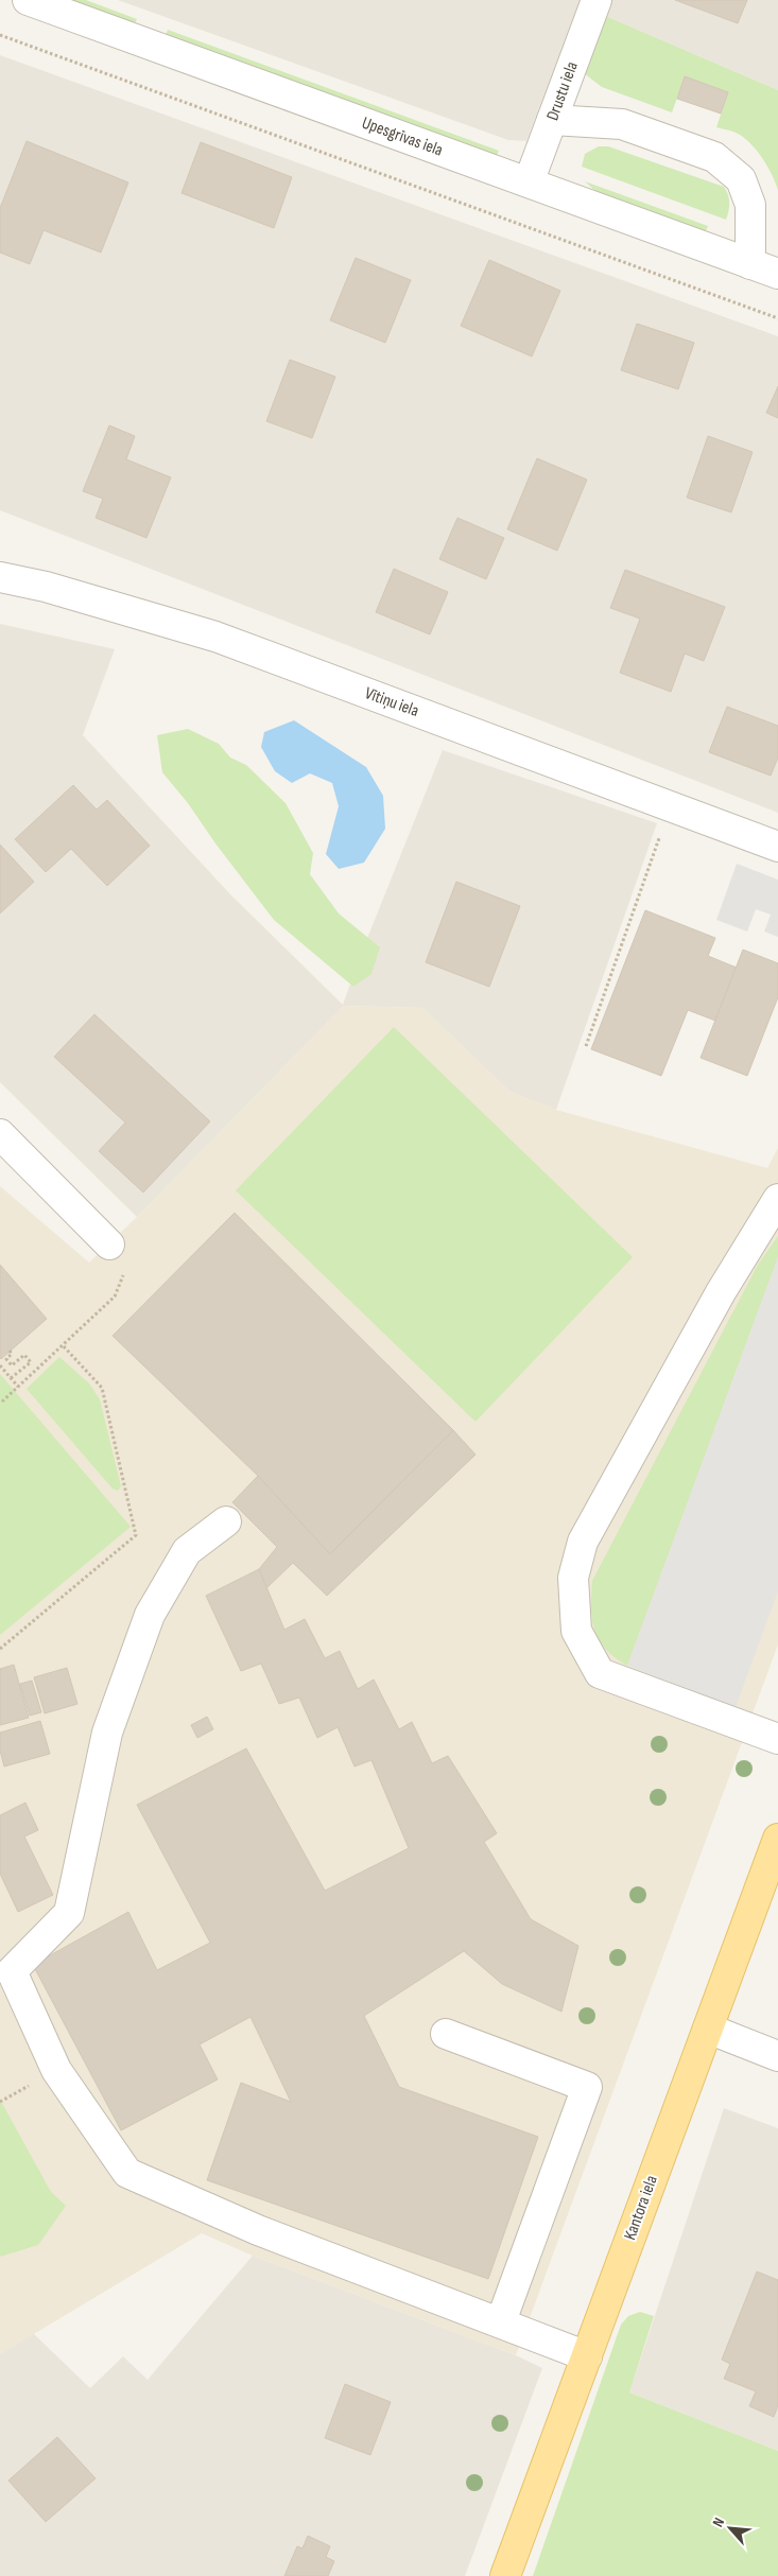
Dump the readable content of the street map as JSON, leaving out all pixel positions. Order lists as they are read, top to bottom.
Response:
{
  "streets": {
    "main road": ["Kantora iela"],
    "street": ["Drustu iela", "Upesgrīvas iela", "Vītiņu iela"]
  },
  "crossings": [
    ["Drustu iela", "Upesgrīvas iela"]
  ],
  "north": "top left"
}
